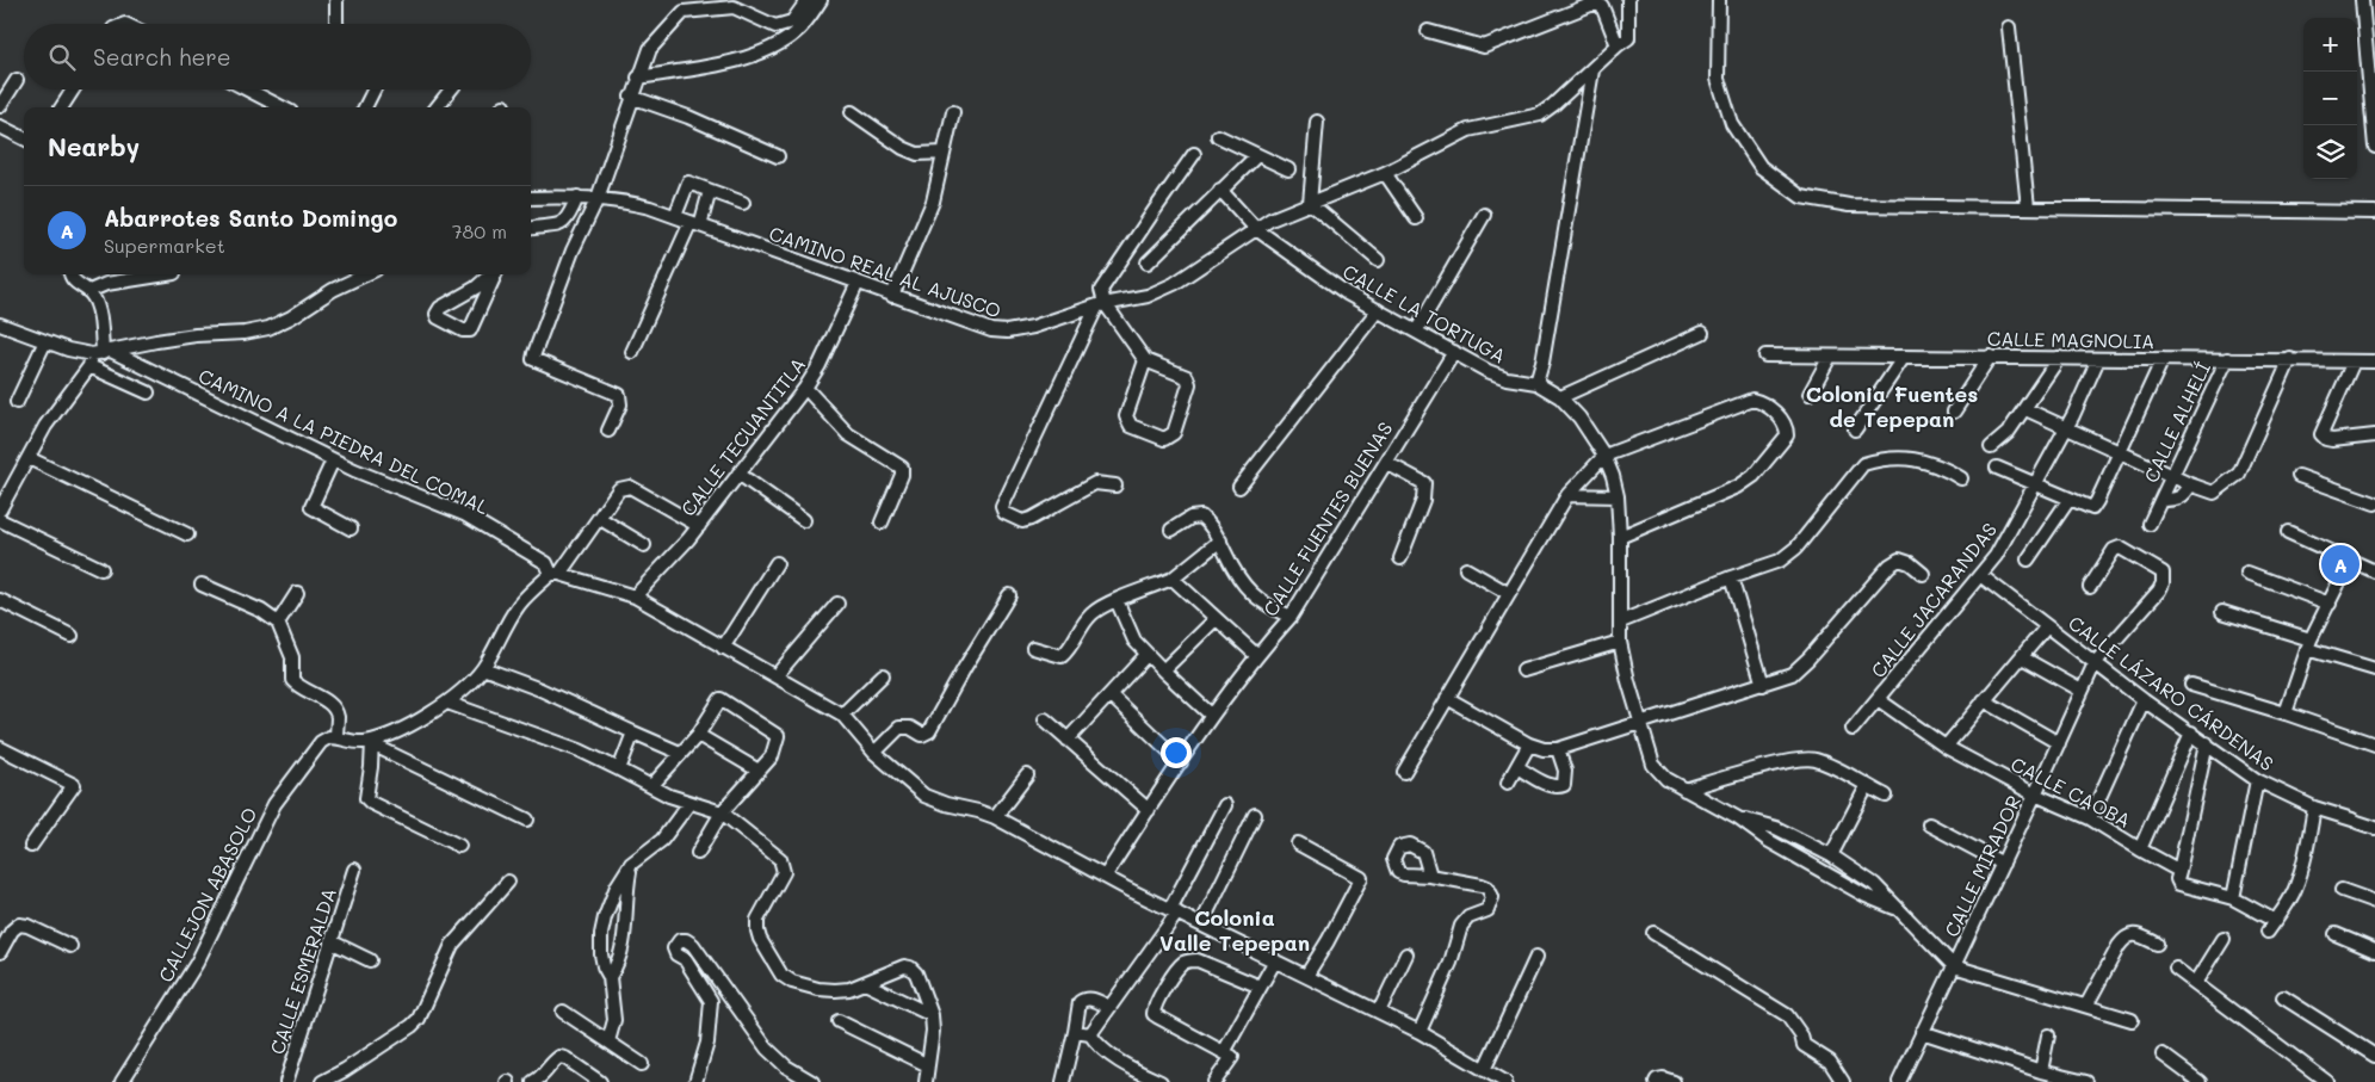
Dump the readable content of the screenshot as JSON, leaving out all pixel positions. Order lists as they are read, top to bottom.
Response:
{
  "streets": {
    "street": [
      "CAMINO REAL AL AJUSCO",
      "CALLE LA TORTUGA",
      "CALLE MAGNOLIA",
      "CALLE ALHELÍ",
      "CALLE TECUANTITLA",
      "CAMINO A LA PIEDRA DEL COMAL",
      "CALLE FUENTES BUENAS",
      "CALLE JACARANDAS",
      "CALLE LÁZARO CÁRDENAS",
      "CALLE CAOBA",
      "CALLE MIRADOR",
      "CALLEJON ABASOLO",
      "CALLE ESMERALDA"
    ]
  },
  "crossings": [
    ["CAMINO REAL AL AJUSCO", "CALLE LA TORTUGA"],
    ["CAMINO REAL AL AJUSCO", "CALLE TECUANTITLA"],
    ["CALLE LA TORTUGA", "CALLE FUENTES BUENAS"],
    ["CALLE MAGNOLIA", "CALLE ALHELÍ"],
    ["CALLE MAGNOLIA", "CALLE JACARANDAS"],
    ["CALLE JACARANDAS", "CALLE LÁZARO CÁRDENAS"],
    ["CALLE JACARANDAS", "CALLE CAOBA"],
    ["CALLE LÁZARO CÁRDENAS", "CALLE CAOBA"],
    ["CALLE LÁZARO CÁRDENAS", "CALLE MIRADOR"],
    ["CALLE CAOBA", "CALLE MIRADOR"]
  ],
  "districts": ["Colonia Fuentes de Tepepan", "Colonia Valle Tepepan"],
  "page": {
    "map_buttons": ["+", "−"],
    "search": "Search here",
    "heading": "Nearby",
    "list": [
      {
        "mark": "A",
        "name": "Abarrotes Santo Domingo",
        "note": "Supermarket",
        "value": "780 m"
      }
    ],
    "pins": "A"
  }
}
